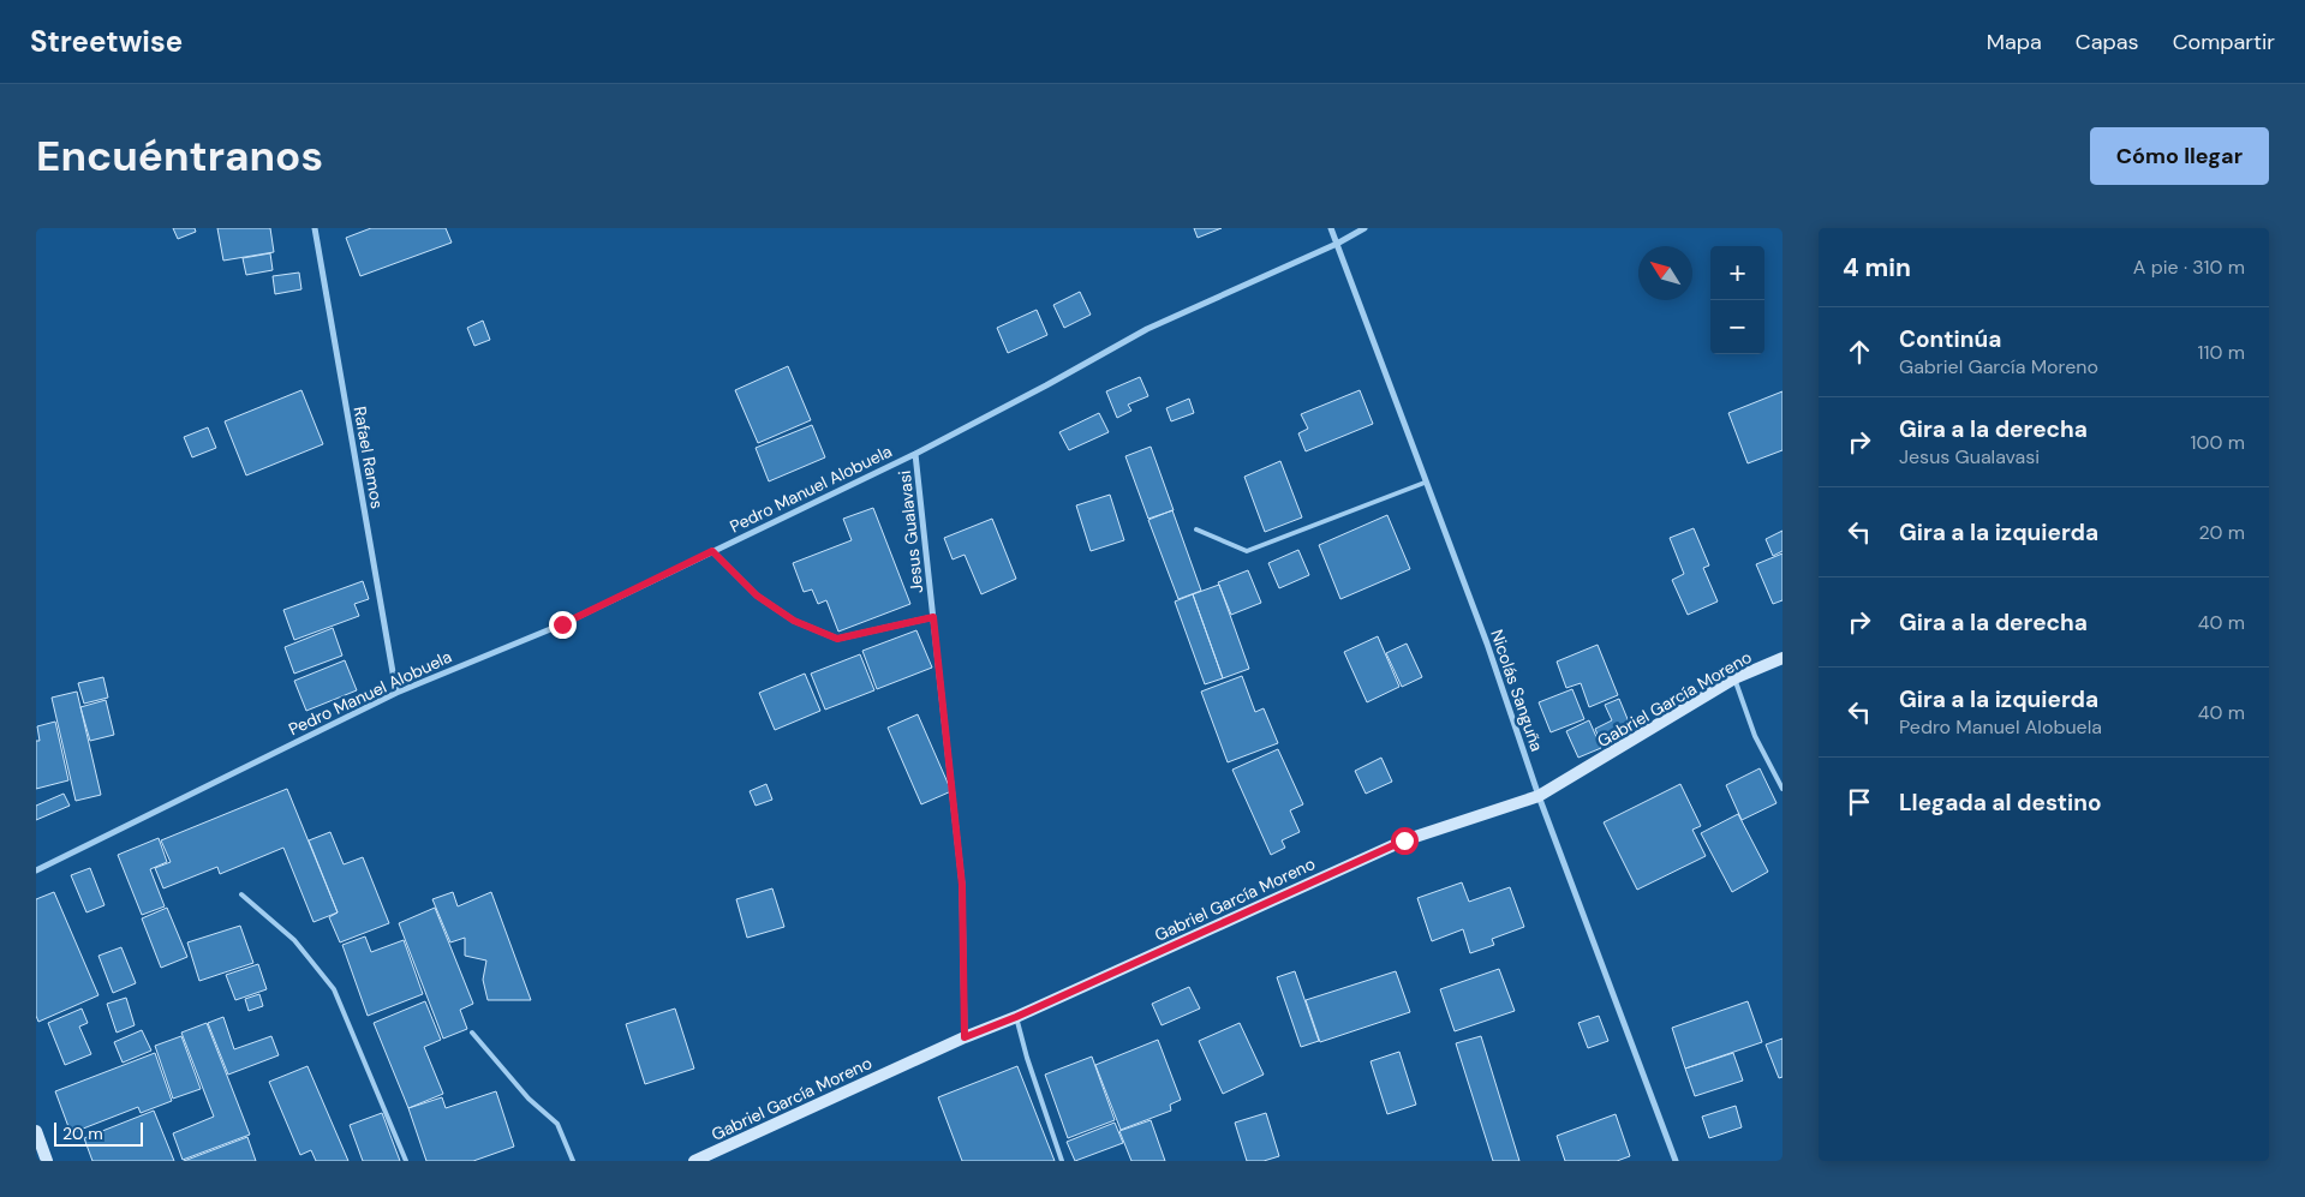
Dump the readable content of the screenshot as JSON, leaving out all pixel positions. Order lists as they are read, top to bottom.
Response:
{
  "streets": {
    "street": [
      "Rafael Ramos",
      "Pedro Manuel Alobuela",
      "Jesus Gualavasi",
      "Nicolás Sanguña",
      "Gabriel García Moreno"
    ]
  },
  "crossings": [
    ["Rafael Ramos", "Pedro Manuel Alobuela"],
    ["Pedro Manuel Alobuela", "Jesus Gualavasi"],
    ["Pedro Manuel Alobuela", "Nicolás Sanguña"],
    ["Jesus Gualavasi", "Gabriel García Moreno"],
    ["Nicolás Sanguña", "Gabriel García Moreno"]
  ],
  "scale_bar": "20 m",
  "north": "top left",
  "page": {
    "header": "Streetwise",
    "nav": ["Mapa", "Capas", "Compartir"],
    "buttons": "Cómo llegar",
    "title": "Encuéntranos",
    "heading": ["4 min", "A pie · 310 m"],
    "map_buttons": ["+", "−"],
    "list": [
      ["Continúa", "Gabriel García Moreno", "110 m"],
      ["Gira a la derecha", "Jesus Gualavasi", "100 m"],
      ["Gira a la izquierda", "20 m"],
      ["Gira a la derecha", "40 m"],
      ["Gira a la izquierda", "Pedro Manuel Alobuela", "40 m"],
      "Llegada al destino"
    ],
    "scale": "20 m"
  }
}
